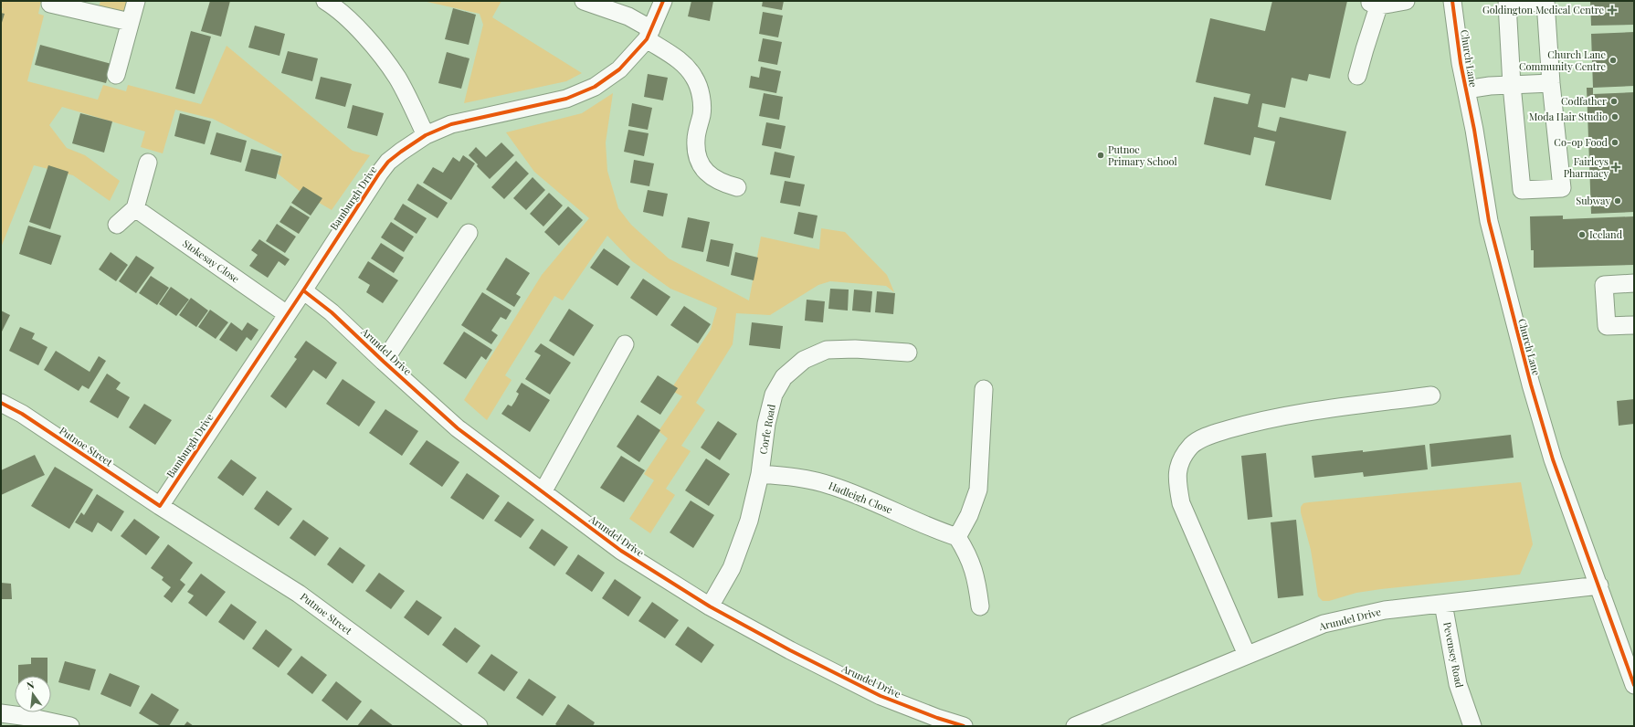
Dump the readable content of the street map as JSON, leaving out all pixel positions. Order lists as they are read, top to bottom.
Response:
{
  "streets": {
    "street": [
      "Church Lane",
      "Bamburgh Drive",
      "Stokesay Close",
      "Arundel Drive",
      "Corfe Road",
      "Putnoe Street",
      "Hadleigh Close",
      "Pevensey Road"
    ]
  },
  "crossings": [
    ["Church Lane", "Arundel Drive"],
    ["Bamburgh Drive", "Stokesay Close"],
    ["Bamburgh Drive", "Arundel Drive"],
    ["Bamburgh Drive", "Putnoe Street"],
    ["Arundel Drive", "Corfe Road"],
    ["Arundel Drive", "Pevensey Road"],
    ["Corfe Road", "Hadleigh Close"]
  ],
  "places": {
    "health": ["Goldington Medical Centre", "Fairleys Pharmacy"],
    "other": [
      "Church Lane Community Centre",
      "Codfather",
      "Moda Hair Studio",
      "Co-op Food",
      "Putnoe Primary School",
      "Subway",
      "Iceland"
    ]
  },
  "north": "top"
}
